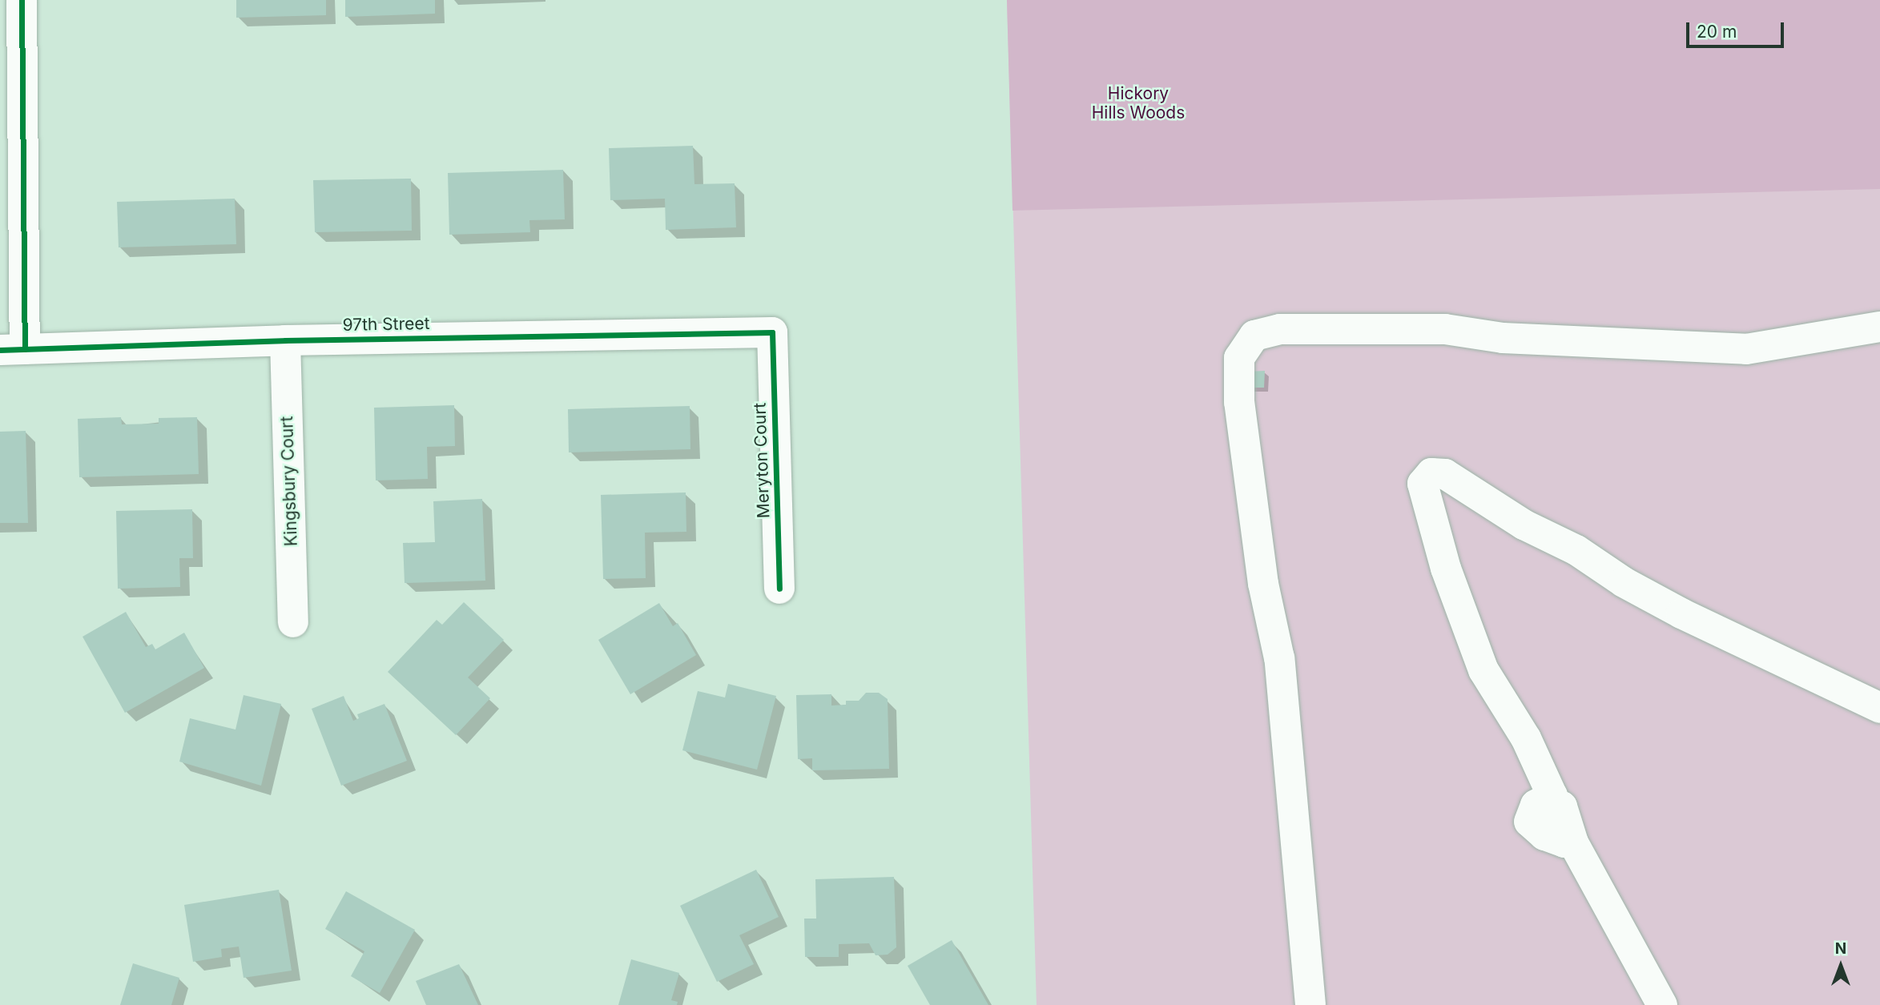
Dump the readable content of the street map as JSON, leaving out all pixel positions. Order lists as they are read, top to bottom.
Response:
{
  "streets": {
    "street": ["97th Street", "Meryton Court", "Kingsbury Court"]
  },
  "crossings": [
    ["97th Street", "Meryton Court"],
    ["97th Street", "Kingsbury Court"]
  ],
  "parks": ["Hickory Hills Woods"],
  "scale_bar": "20 m",
  "north": "top"
}
